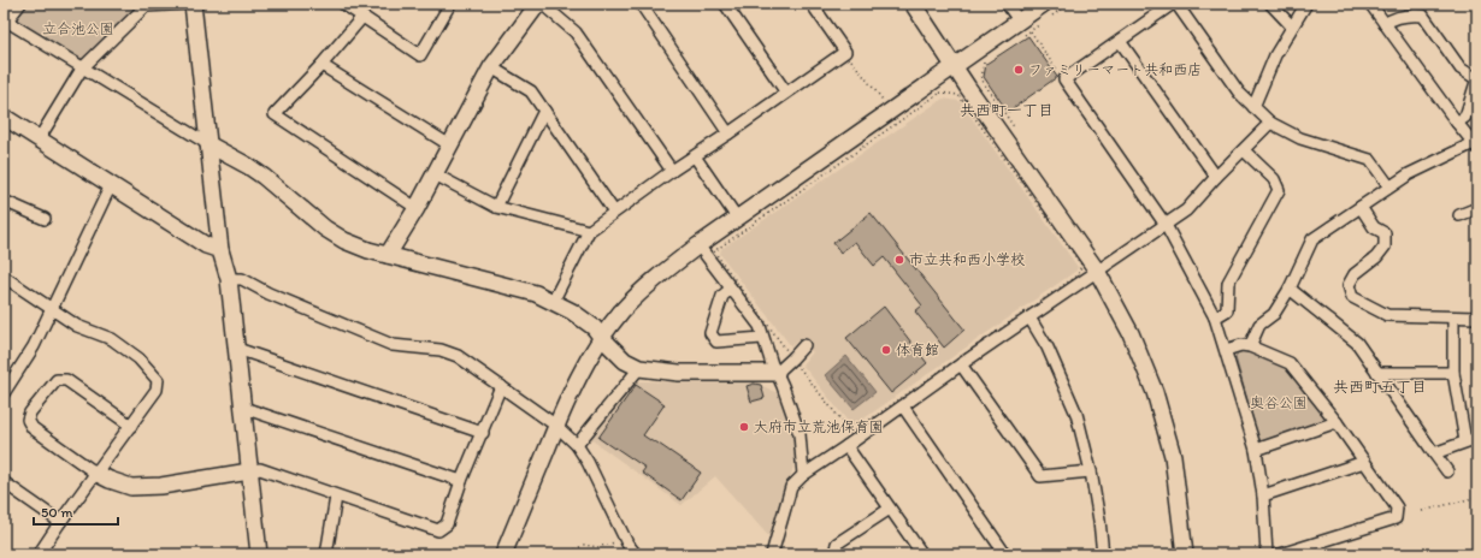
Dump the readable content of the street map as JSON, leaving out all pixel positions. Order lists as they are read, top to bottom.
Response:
{
  "districts": ["共西町一丁目", "共西町五丁目"],
  "parks": ["立合池公園", "奥谷公園"],
  "places": [
    "ファミリーマート共和西店",
    "市立共和西小学校",
    "体育館",
    "大府市立荒池保育園"
  ],
  "scale_bar": "50 m"
}
